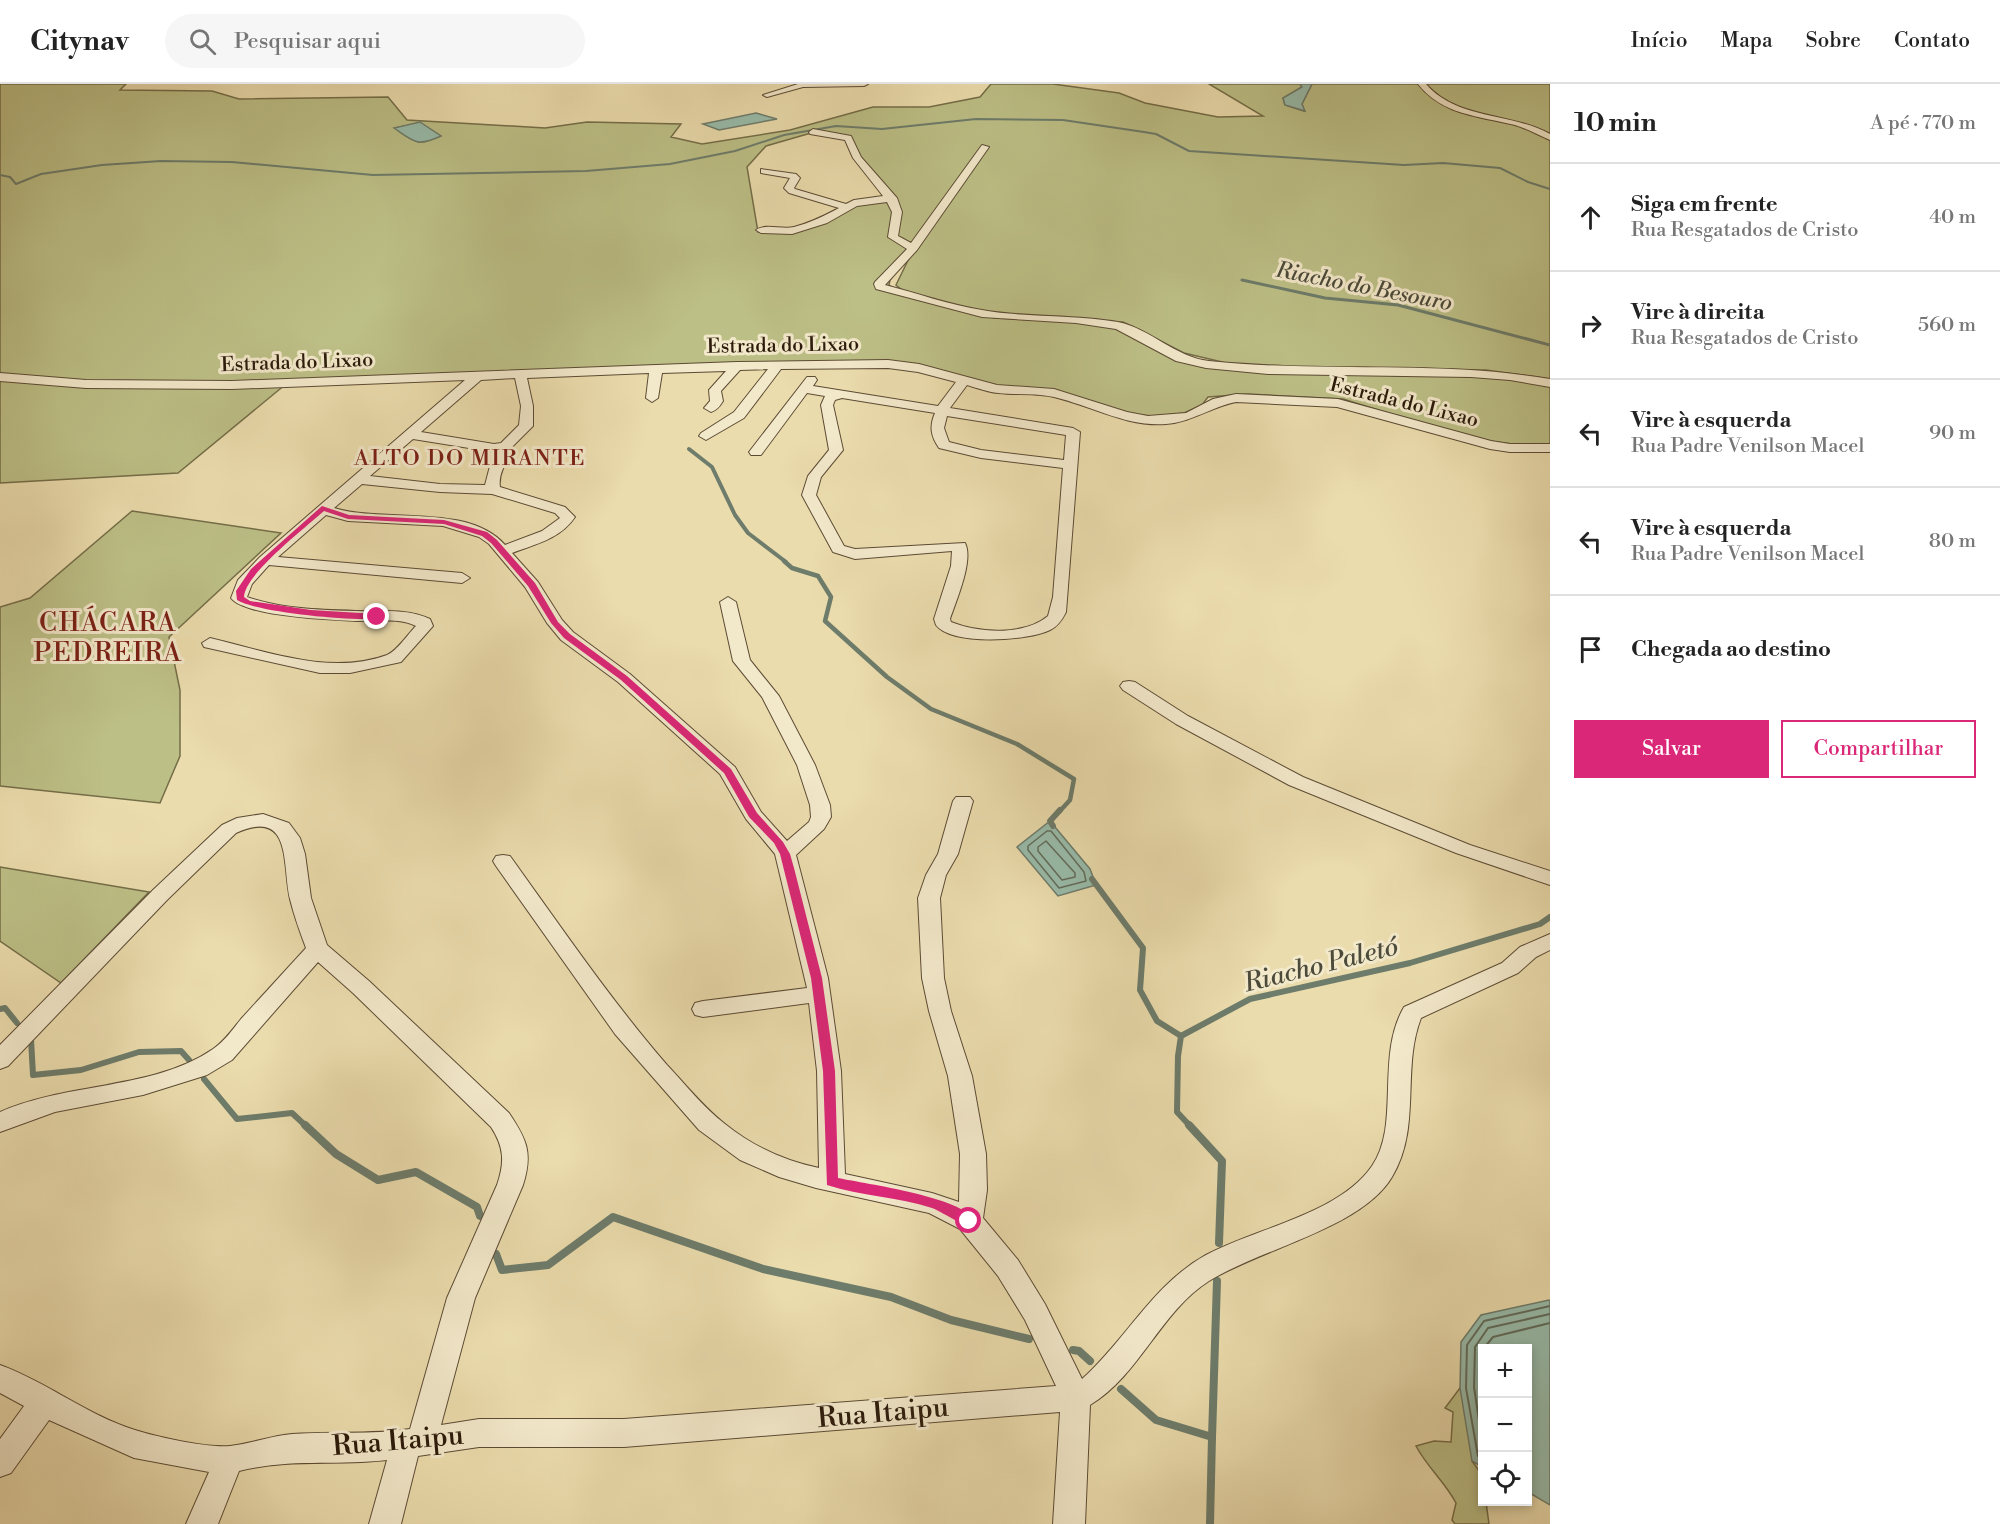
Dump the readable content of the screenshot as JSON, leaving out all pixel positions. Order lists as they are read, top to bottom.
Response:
{
  "streets": {
    "street": ["Estrada do Lixao", "Rua Itaipu"]
  },
  "districts": ["ALTO DO MIRANTE", "CHÁCARA PEDREIRA"],
  "water": ["Riacho do Besouro", "Riacho Paletó"],
  "page": {
    "header": "Citynav",
    "search": "Pesquisar aqui",
    "nav": [
      "Início",
      "Mapa",
      "Sobre",
      "Contato"
    ],
    "heading": ["10 min", "A pé · 770 m"],
    "list": [
      ["Siga em frente", "Rua Resgatados de Cristo", "40 m"],
      ["Vire à direita", "Rua Resgatados de Cristo", "560 m"],
      ["Vire à esquerda", "Rua Padre Venilson Macel", "90 m"],
      ["Vire à esquerda", "Rua Padre Venilson Macel", "80 m"],
      "Chegada ao destino"
    ],
    "buttons": ["Salvar", "Compartilhar"],
    "map_buttons": ["+", "−"]
  }
}
